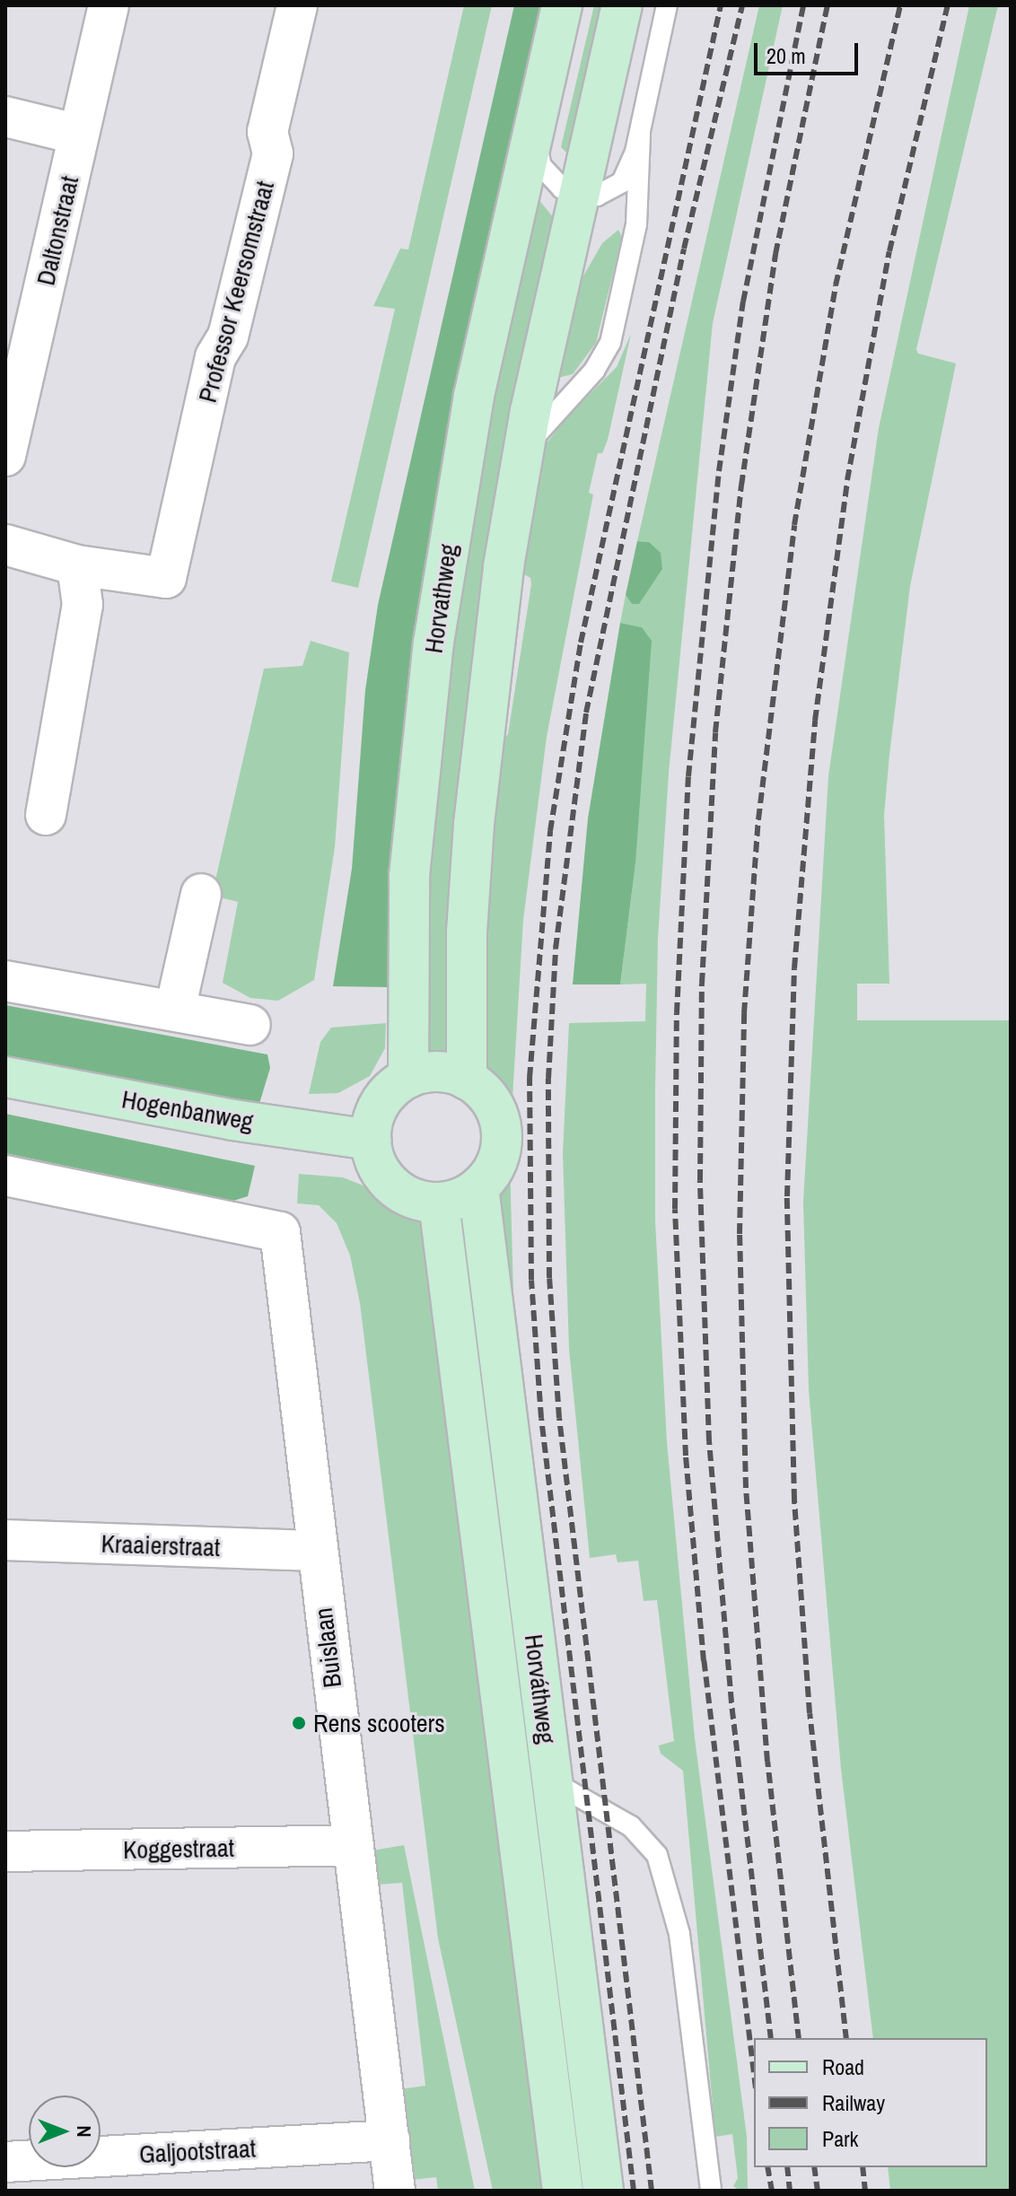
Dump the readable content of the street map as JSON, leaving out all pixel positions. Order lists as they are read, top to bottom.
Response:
{
  "streets": {
    "main road": ["Horvathweg", "Hogenbanweg", "Horváthweg"],
    "street": [
      "Daltonstraat",
      "Professor Keersomstraat",
      "Kraaierstraat",
      "Buislaan",
      "Koggestraat",
      "Galjootstraat"
    ]
  },
  "crossings": [
    ["Horvathweg", "Hogenbanweg"],
    ["Horvathweg", "Horváthweg"],
    ["Hogenbanweg", "Horváthweg"],
    ["Kraaierstraat", "Buislaan"],
    ["Buislaan", "Koggestraat"],
    ["Buislaan", "Galjootstraat"]
  ],
  "places": ["Rens scooters"],
  "legend": ["Road", "Railway", "Park"],
  "scale_bar": "20 m",
  "north": "right"
}
